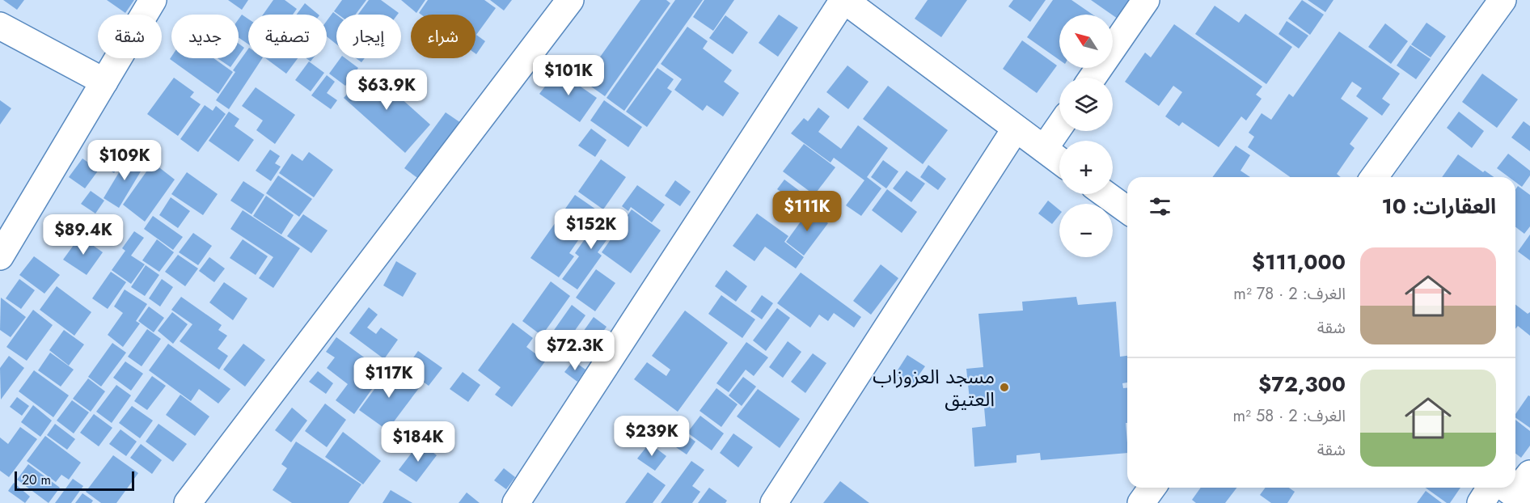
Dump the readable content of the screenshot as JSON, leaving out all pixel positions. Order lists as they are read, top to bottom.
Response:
{
  "places": ["مسجد العزوزاب العتيق"],
  "scale_bar": "20 m",
  "north": "top left",
  "page": {
    "map_buttons": ["+", "−"],
    "chip": [
      "شراء",
      "إيجار",
      "تصفية",
      "جديد",
      "شقة"
    ],
    "price": [
      "$101K",
      "$63.9K",
      "$109K",
      "$111K",
      "$152K",
      "$89.4K",
      "$72.3K",
      "$117K",
      "$239K",
      "$184K"
    ],
    "heading": "العقارات: 10",
    "list": [
      {
        "name": "$111,000",
        "note": "الغرف: 2 · 78 m² · شقة"
      },
      {
        "name": "$72,300",
        "note": "الغرف: 2 · 58 m² · شقة"
      }
    ],
    "scale": "20 m"
  }
}
